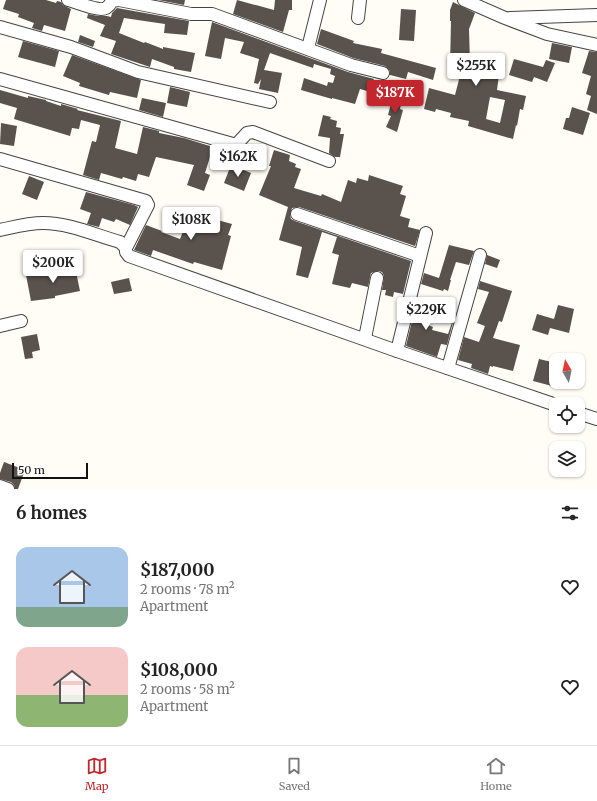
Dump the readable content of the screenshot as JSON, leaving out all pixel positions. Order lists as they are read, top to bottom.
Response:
{
  "scale_bar": "50 m",
  "north": "top",
  "page": {
    "price": [
      "$255K",
      "$187K",
      "$162K",
      "$108K",
      "$200K",
      "$229K"
    ],
    "scale": "50 m",
    "heading": "6 homes",
    "list": [
      {
        "name": "$187,000",
        "note": "2 rooms · 78 m² · Apartment"
      },
      {
        "name": "$108,000",
        "note": "2 rooms · 58 m² · Apartment"
      }
    ],
    "tabs": ["Map", "Saved", "Home"]
  }
}
